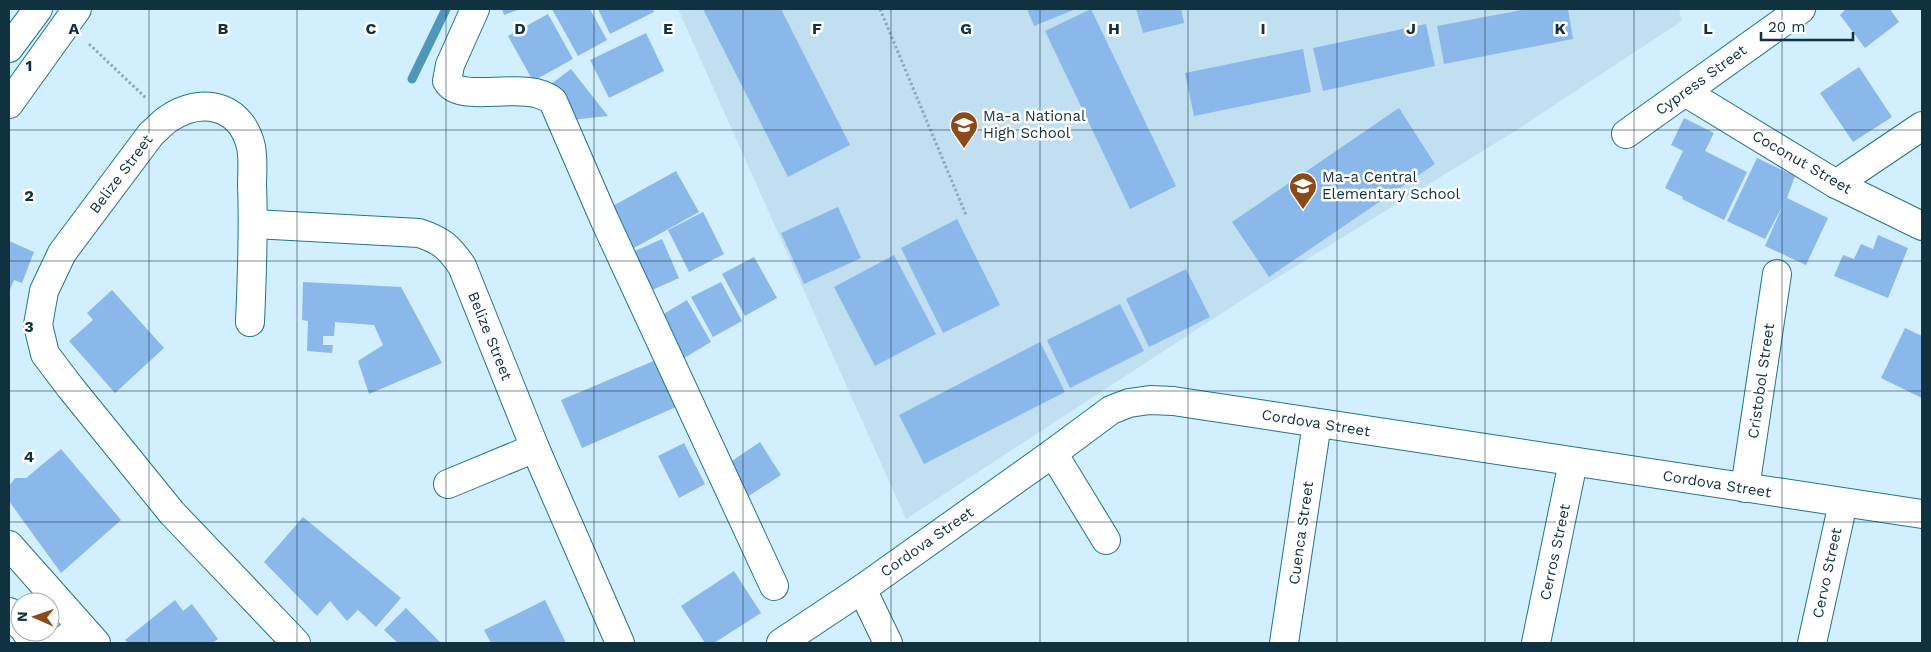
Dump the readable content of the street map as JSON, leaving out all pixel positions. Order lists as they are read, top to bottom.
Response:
{
  "streets": {
    "street": [
      "Cypress Street",
      "Coconut Street",
      "Belize Street",
      "Cristobol Street",
      "Cordova Street",
      "Cuenca Street",
      "Cerros Street",
      "Cervo Street"
    ]
  },
  "crossings": [
    ["Cypress Street", "Coconut Street"],
    ["Cristobol Street", "Cordova Street"],
    ["Cordova Street", "Cuenca Street"],
    ["Cordova Street", "Cerros Street"],
    ["Cordova Street", "Cervo Street"]
  ],
  "places": {
    "school or university": ["Ma-a National High School", "Ma-a Central Elementary School"]
  },
  "scale_bar": "20 m",
  "north": "left",
  "grid": {
    "columns": [
      "A",
      "B",
      "C",
      "D",
      "E",
      "F",
      "G",
      "H",
      "I",
      "J",
      "K",
      "L"
    ],
    "rows": [
      "1",
      "2",
      "3",
      "4"
    ]
  }
}
